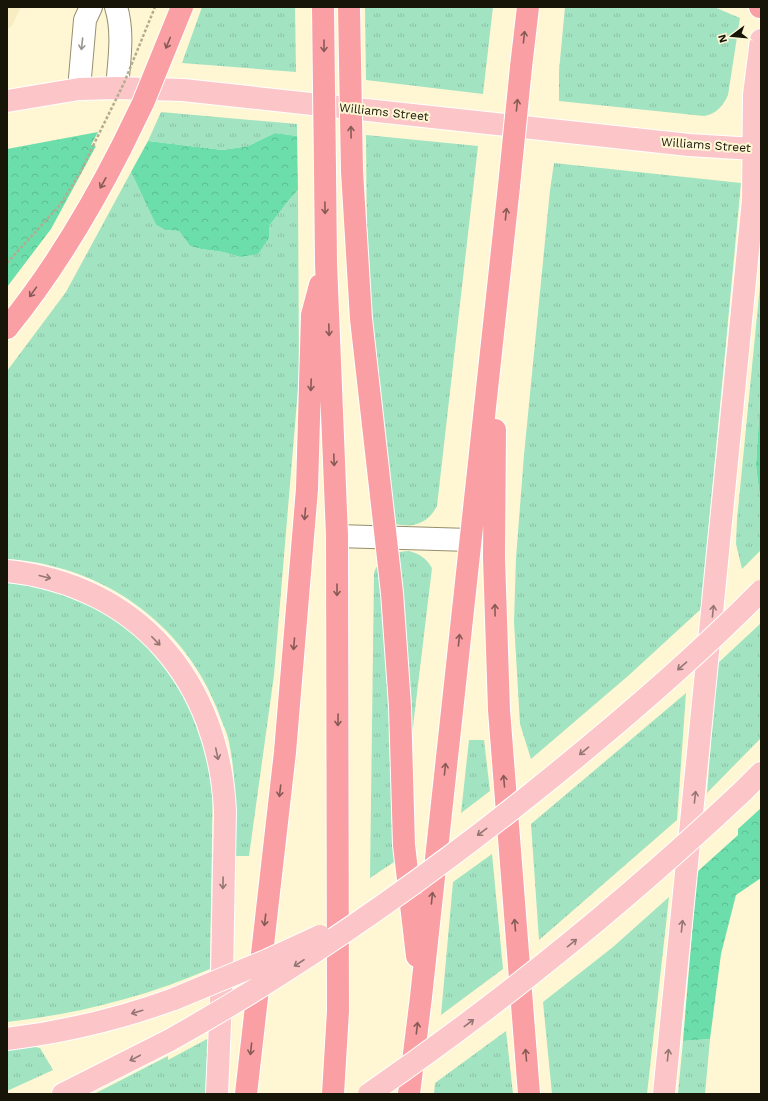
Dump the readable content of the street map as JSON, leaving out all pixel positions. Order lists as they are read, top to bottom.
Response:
{
  "streets": {
    "main road": ["Williams Street"]
  },
  "north": "left"
}
